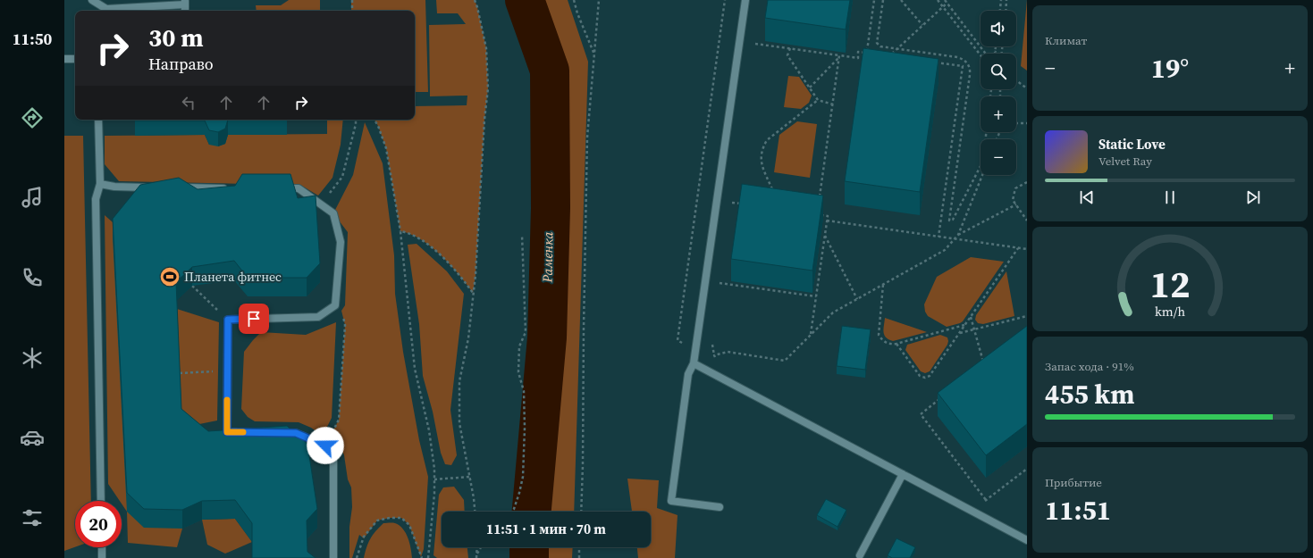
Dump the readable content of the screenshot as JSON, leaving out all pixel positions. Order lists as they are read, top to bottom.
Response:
{
  "water": ["Раменка"],
  "places": {
    "sports": ["Планета фитнес"]
  },
  "page": {
    "tabs": "11:50",
    "tile": [
      "Климат",
      ["Запас хода · 91%", "455 km"],
      ["Прибытие", "11:51"]
    ],
    "map_buttons": ["+", "−"],
    "turn": ["30 m", "Направо"],
    "heat": ["−", "19°", "+"],
    "song": ["Static Love", "Velvet Ray"],
    "limit": "20",
    "trip": "11:51 · 1 мин · 70 m",
    "gauge": ["12", "km/h"]
  }
}
